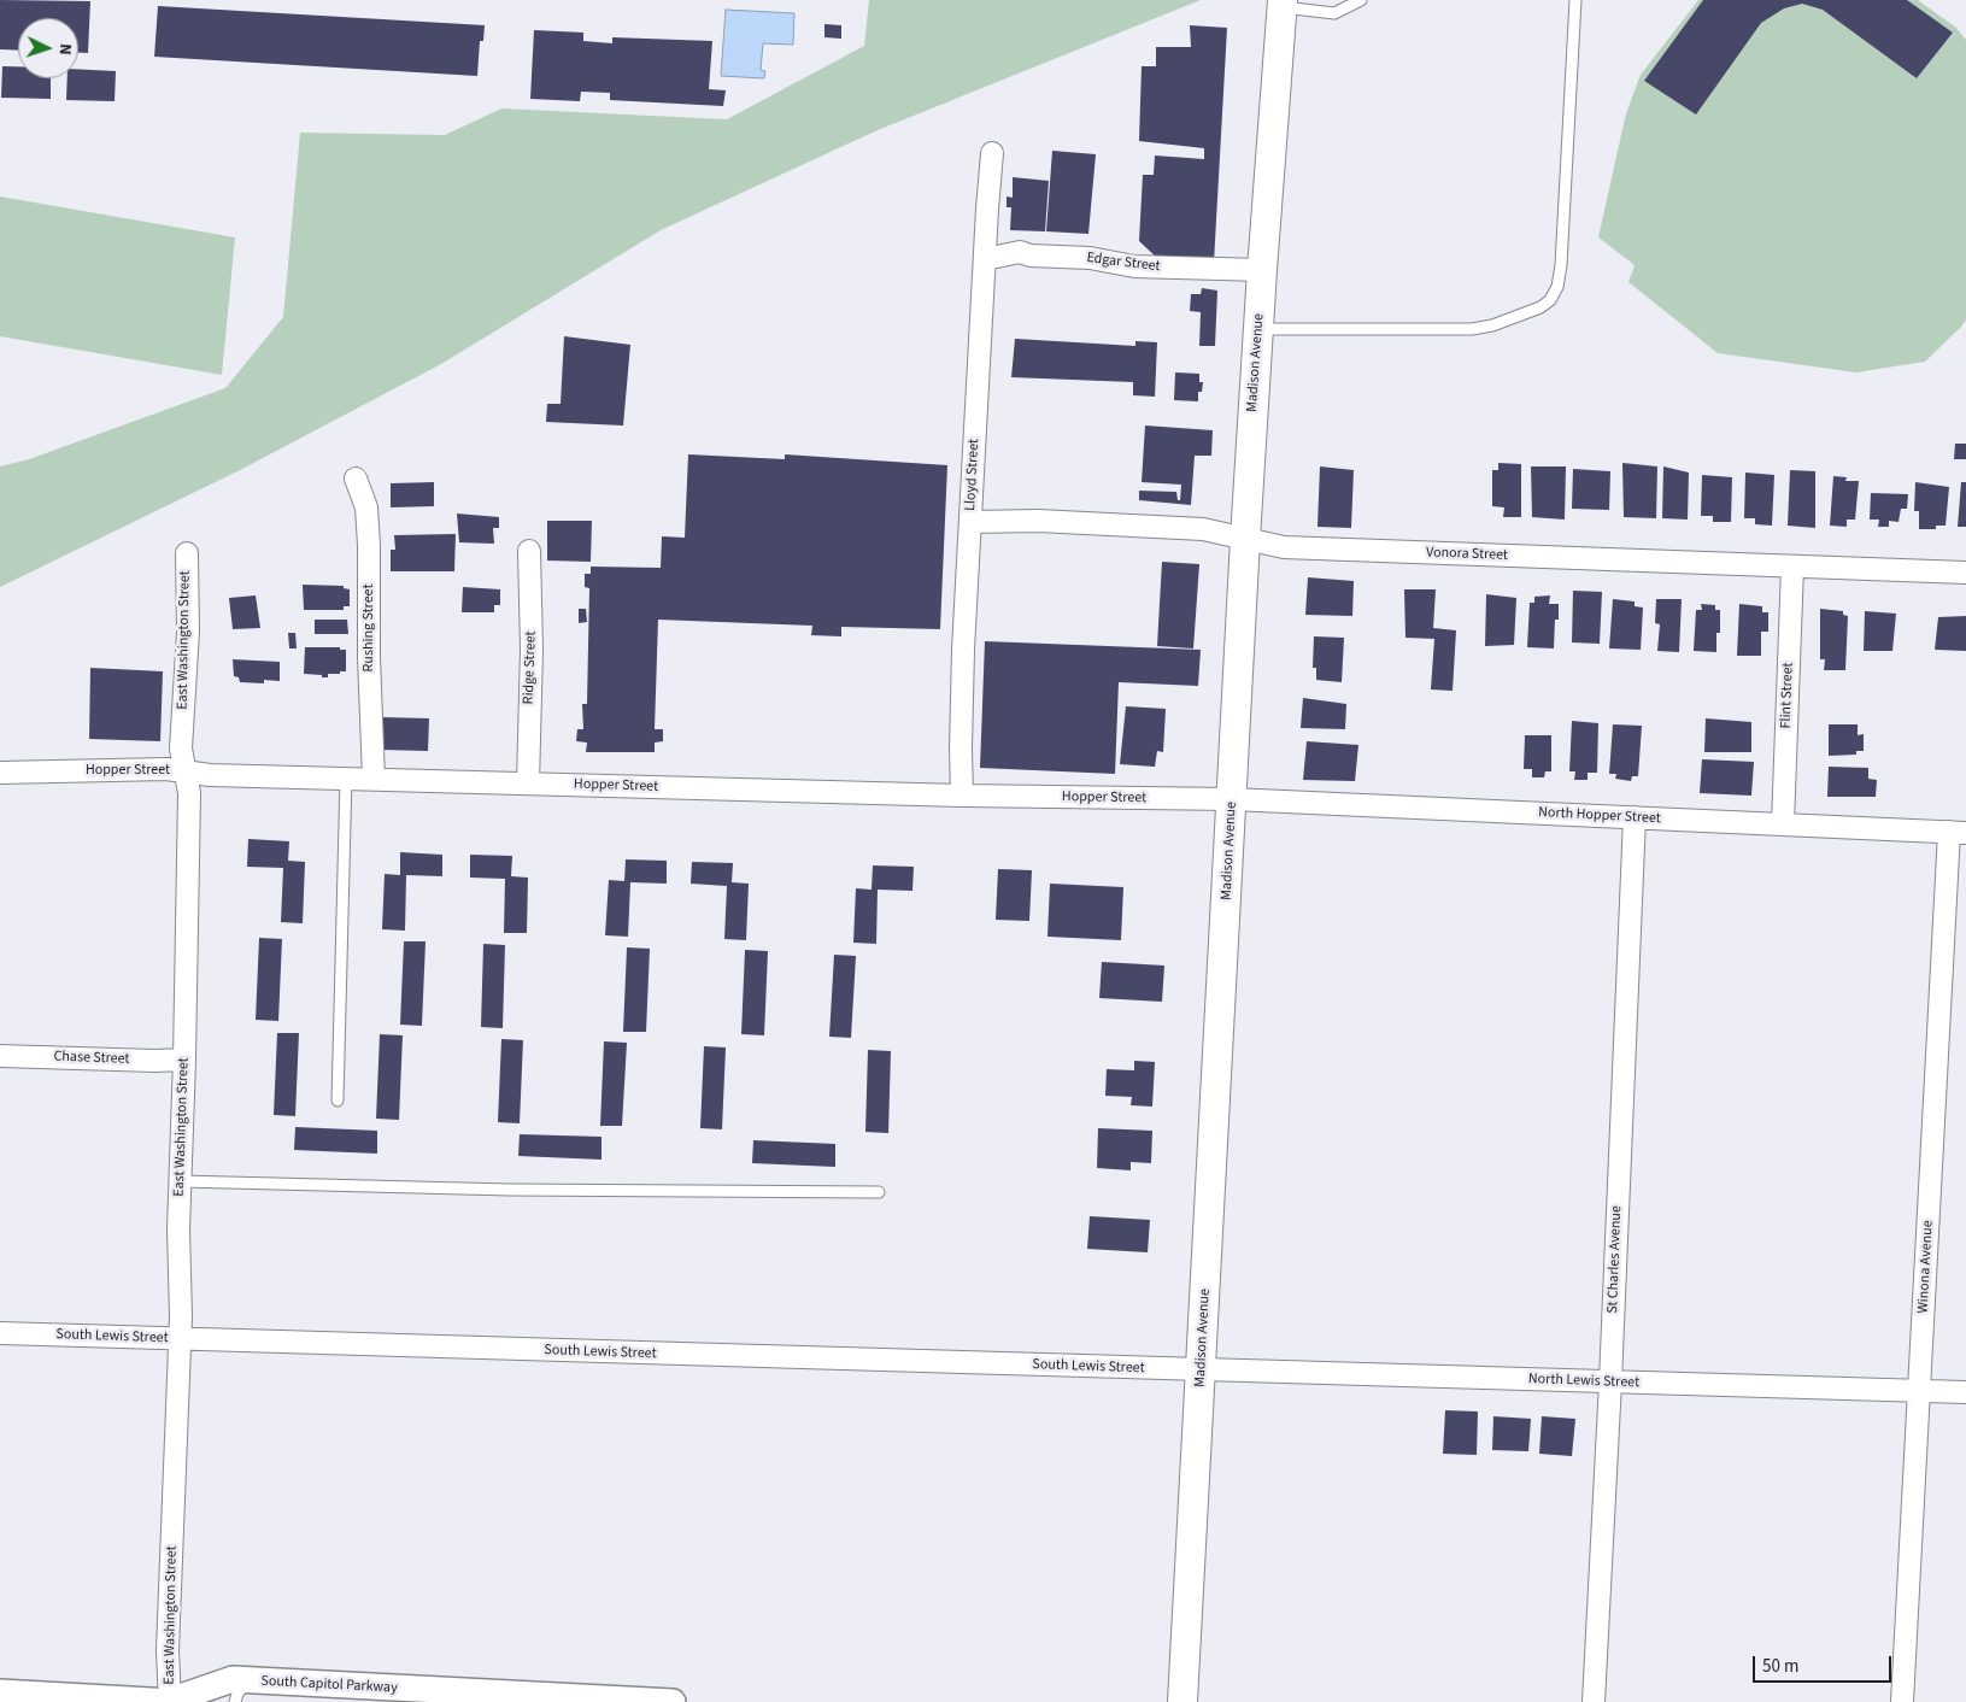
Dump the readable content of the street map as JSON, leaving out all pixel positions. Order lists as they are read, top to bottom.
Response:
{
  "streets": {
    "main road": ["Madison Avenue"],
    "street": [
      "Edgar Street",
      "Lloyd Street",
      "Vonora Street",
      "Rushing Street",
      "East Washington Street",
      "Ridge Street",
      "Flint Street",
      "Hopper Street",
      "North Hopper Street",
      "Chase Street",
      "St Charles Avenue",
      "Winona Avenue",
      "South Lewis Street",
      "North Lewis Street",
      "South Capitol Parkway"
    ]
  },
  "crossings": [
    ["Edgar Street", "Madison Avenue"],
    ["Edgar Street", "Lloyd Street"],
    ["Madison Avenue", "Vonora Street"],
    ["Madison Avenue", "Hopper Street"],
    ["Madison Avenue", "North Hopper Street"],
    ["Madison Avenue", "South Lewis Street"],
    ["Madison Avenue", "North Lewis Street"],
    ["Lloyd Street", "Vonora Street"],
    ["Lloyd Street", "Hopper Street"],
    ["Vonora Street", "Flint Street"],
    ["Rushing Street", "Hopper Street"],
    ["East Washington Street", "Hopper Street"],
    ["East Washington Street", "Chase Street"],
    ["East Washington Street", "South Lewis Street"],
    ["East Washington Street", "South Capitol Parkway"],
    ["Ridge Street", "Hopper Street"],
    ["Flint Street", "North Hopper Street"],
    ["Hopper Street", "North Hopper Street"],
    ["North Hopper Street", "St Charles Avenue"],
    ["North Hopper Street", "Winona Avenue"],
    ["St Charles Avenue", "North Lewis Street"],
    ["Winona Avenue", "North Lewis Street"],
    ["South Lewis Street", "North Lewis Street"]
  ],
  "scale_bar": "50 m",
  "north": "right"
}
